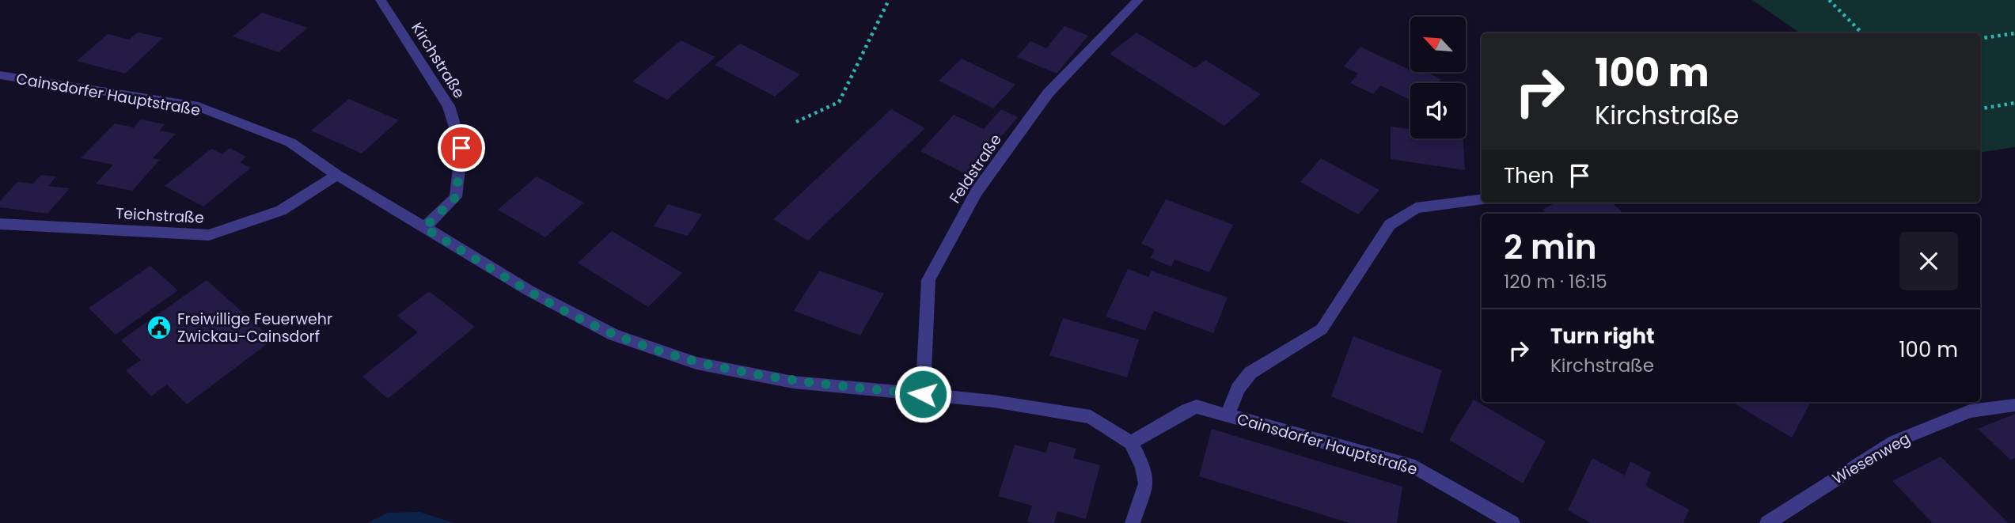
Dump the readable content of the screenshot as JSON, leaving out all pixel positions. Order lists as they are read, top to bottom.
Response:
{
  "streets": {
    "street": [
      "Kirchstraße",
      "Cainsdorfer Hauptstraße",
      "Feldstraße",
      "Teichstraße",
      "Wiesenweg"
    ]
  },
  "crossings": [
    ["Kirchstraße", "Cainsdorfer Hauptstraße"],
    ["Cainsdorfer Hauptstraße", "Feldstraße"],
    ["Cainsdorfer Hauptstraße", "Teichstraße"]
  ],
  "places": {
    "public building": ["Freiwillige Feuerwehr Zwickau-Cainsdorf"]
  },
  "north": "top left",
  "page": {
    "turn": ["100 m", "Kirchstraße"],
    "then": "Then",
    "heading": ["2 min", "120 m · 16:15"],
    "list": [
      {
        "name": "Turn right",
        "note": "Kirchstraße",
        "value": "100 m"
      }
    ]
  }
}
